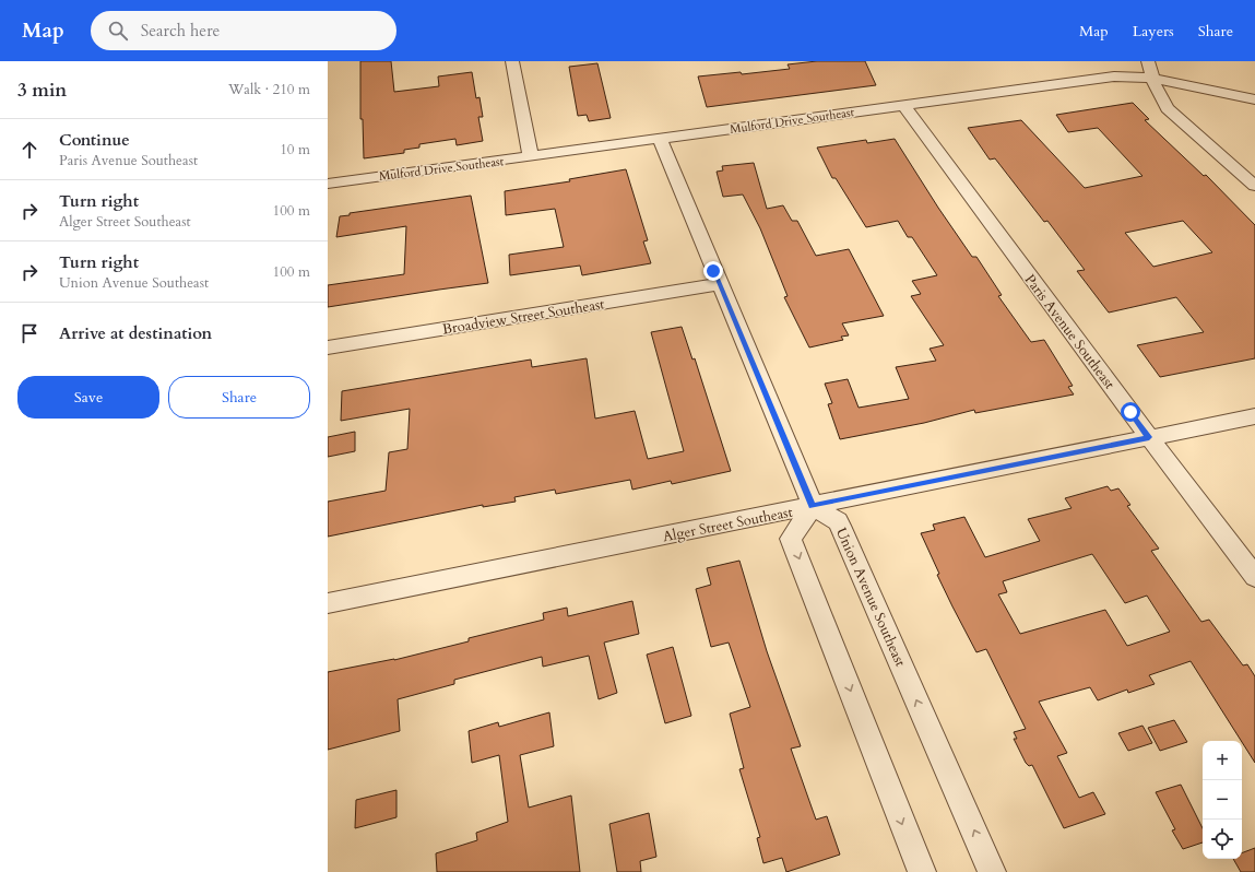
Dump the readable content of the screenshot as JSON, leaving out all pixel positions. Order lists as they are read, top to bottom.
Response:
{
  "streets": {
    "street": [
      "Mulford Drive Southeast",
      "Broadview Street Southeast",
      "Paris Avenue Southeast",
      "Alger Street Southeast",
      "Union Avenue Southeast"
    ]
  },
  "crossings": [
    ["Mulford Drive Southeast", "Paris Avenue Southeast"],
    ["Paris Avenue Southeast", "Alger Street Southeast"],
    ["Alger Street Southeast", "Union Avenue Southeast"]
  ],
  "page": {
    "header": "Map",
    "search": "Search here",
    "nav": ["Map", "Layers", "Share"],
    "heading": ["3 min", "Walk · 210 m"],
    "list": [
      ["Continue", "Paris Avenue Southeast", "10 m"],
      ["Turn right", "Alger Street Southeast", "100 m"],
      ["Turn right", "Union Avenue Southeast", "100 m"],
      "Arrive at destination"
    ],
    "buttons": ["Save", "Share"],
    "map_buttons": ["+", "−"]
  }
}
